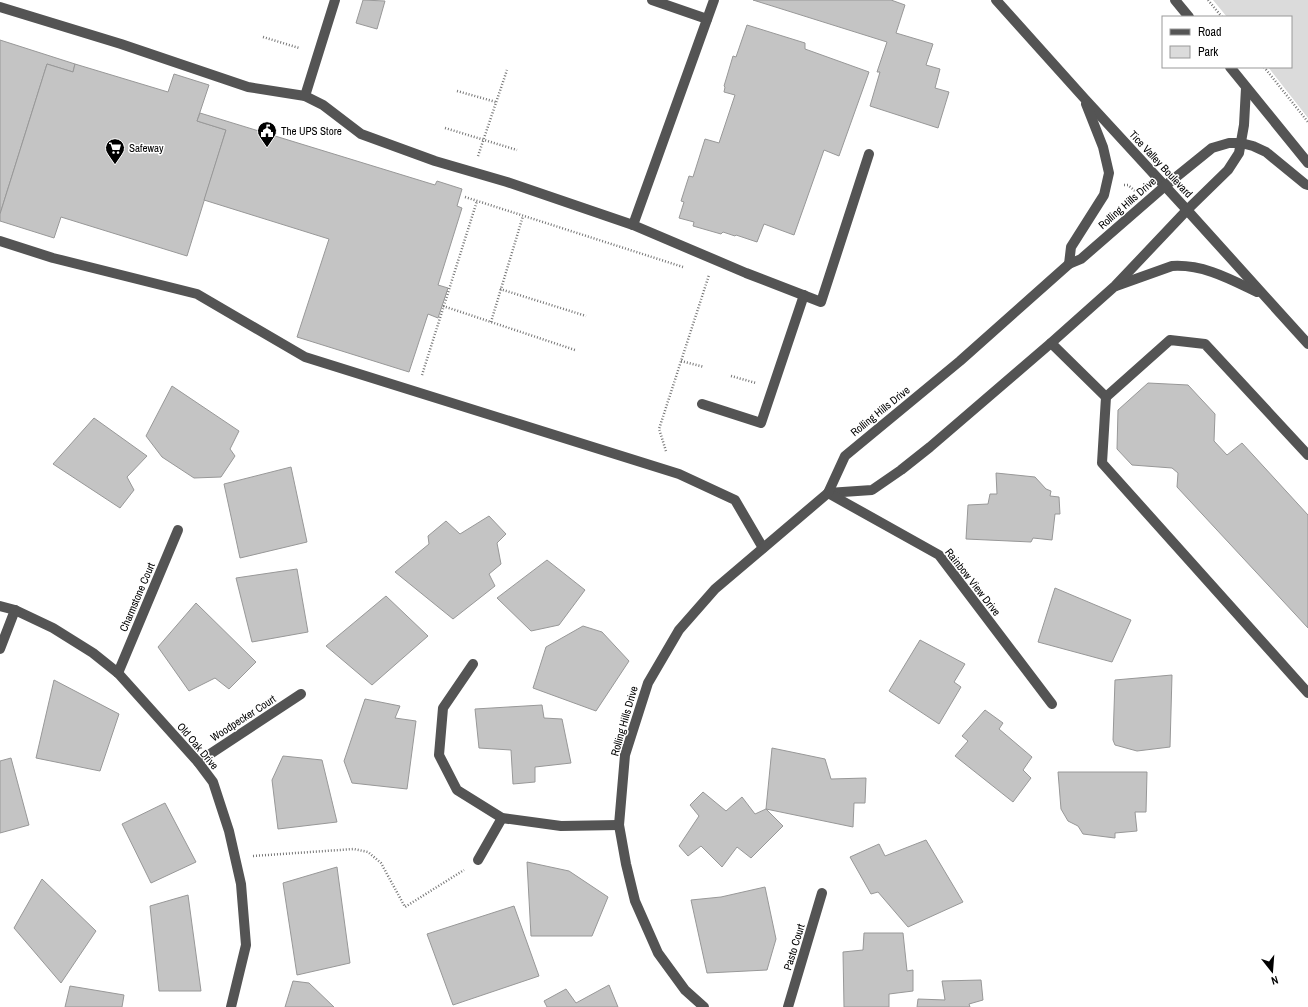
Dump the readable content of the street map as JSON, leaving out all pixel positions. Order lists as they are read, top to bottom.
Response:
{
  "streets": {
    "street": [
      "Tice Valley Boulevard",
      "Rolling Hills Drive",
      "Rainbow View Drive",
      "Charmstone Court",
      "Woodpecker Court",
      "Old Oak Drive",
      "Pasto Court"
    ]
  },
  "crossings": [
    ["Tice Valley Boulevard", "Rolling Hills Drive"],
    ["Rolling Hills Drive", "Rainbow View Drive"],
    ["Charmstone Court", "Old Oak Drive"],
    ["Woodpecker Court", "Old Oak Drive"]
  ],
  "places": {
    "public building": ["The UPS Store"],
    "supermarket": ["Safeway"]
  },
  "legend": ["Road", "Park"],
  "north": "bottom"
}
